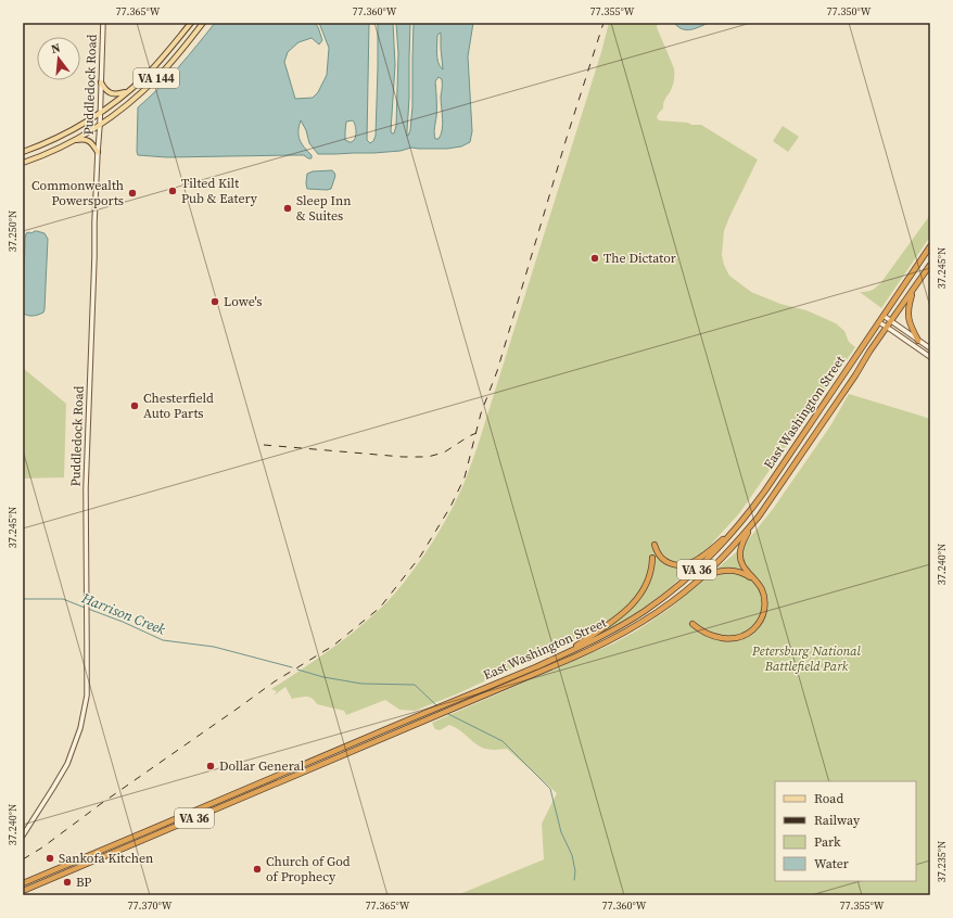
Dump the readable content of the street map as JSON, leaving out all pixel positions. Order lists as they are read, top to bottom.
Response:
{
  "streets": {
    "highway": ["East Washington Street", "VA 36"],
    "main road": ["VA 144", "Puddledock Road"]
  },
  "crossings": [
    ["VA 144", "Puddledock Road"]
  ],
  "water": ["Harrison Creek"],
  "parks": ["Petersburg National Battlefield Park"],
  "places": [
    "Tilted Kilt Pub & Eatery",
    "Commonwealth Powersports",
    "Sleep Inn & Suites",
    "The Dictator",
    "Lowe's",
    "Chesterfield Auto Parts",
    "Dollar General",
    "Sankofa Kitchen",
    "Church of God of Prophecy",
    "BP"
  ],
  "legend": [
    "Road",
    "Railway",
    "Park",
    "Water"
  ],
  "north": "top",
  "coordinates": [
    "77.365°W",
    "77.360°W",
    "77.355°W",
    "77.350°W",
    "37.250°N",
    "37.245°N",
    "37.240°N",
    "37.235°N",
    "77.370°W"
  ]
}
